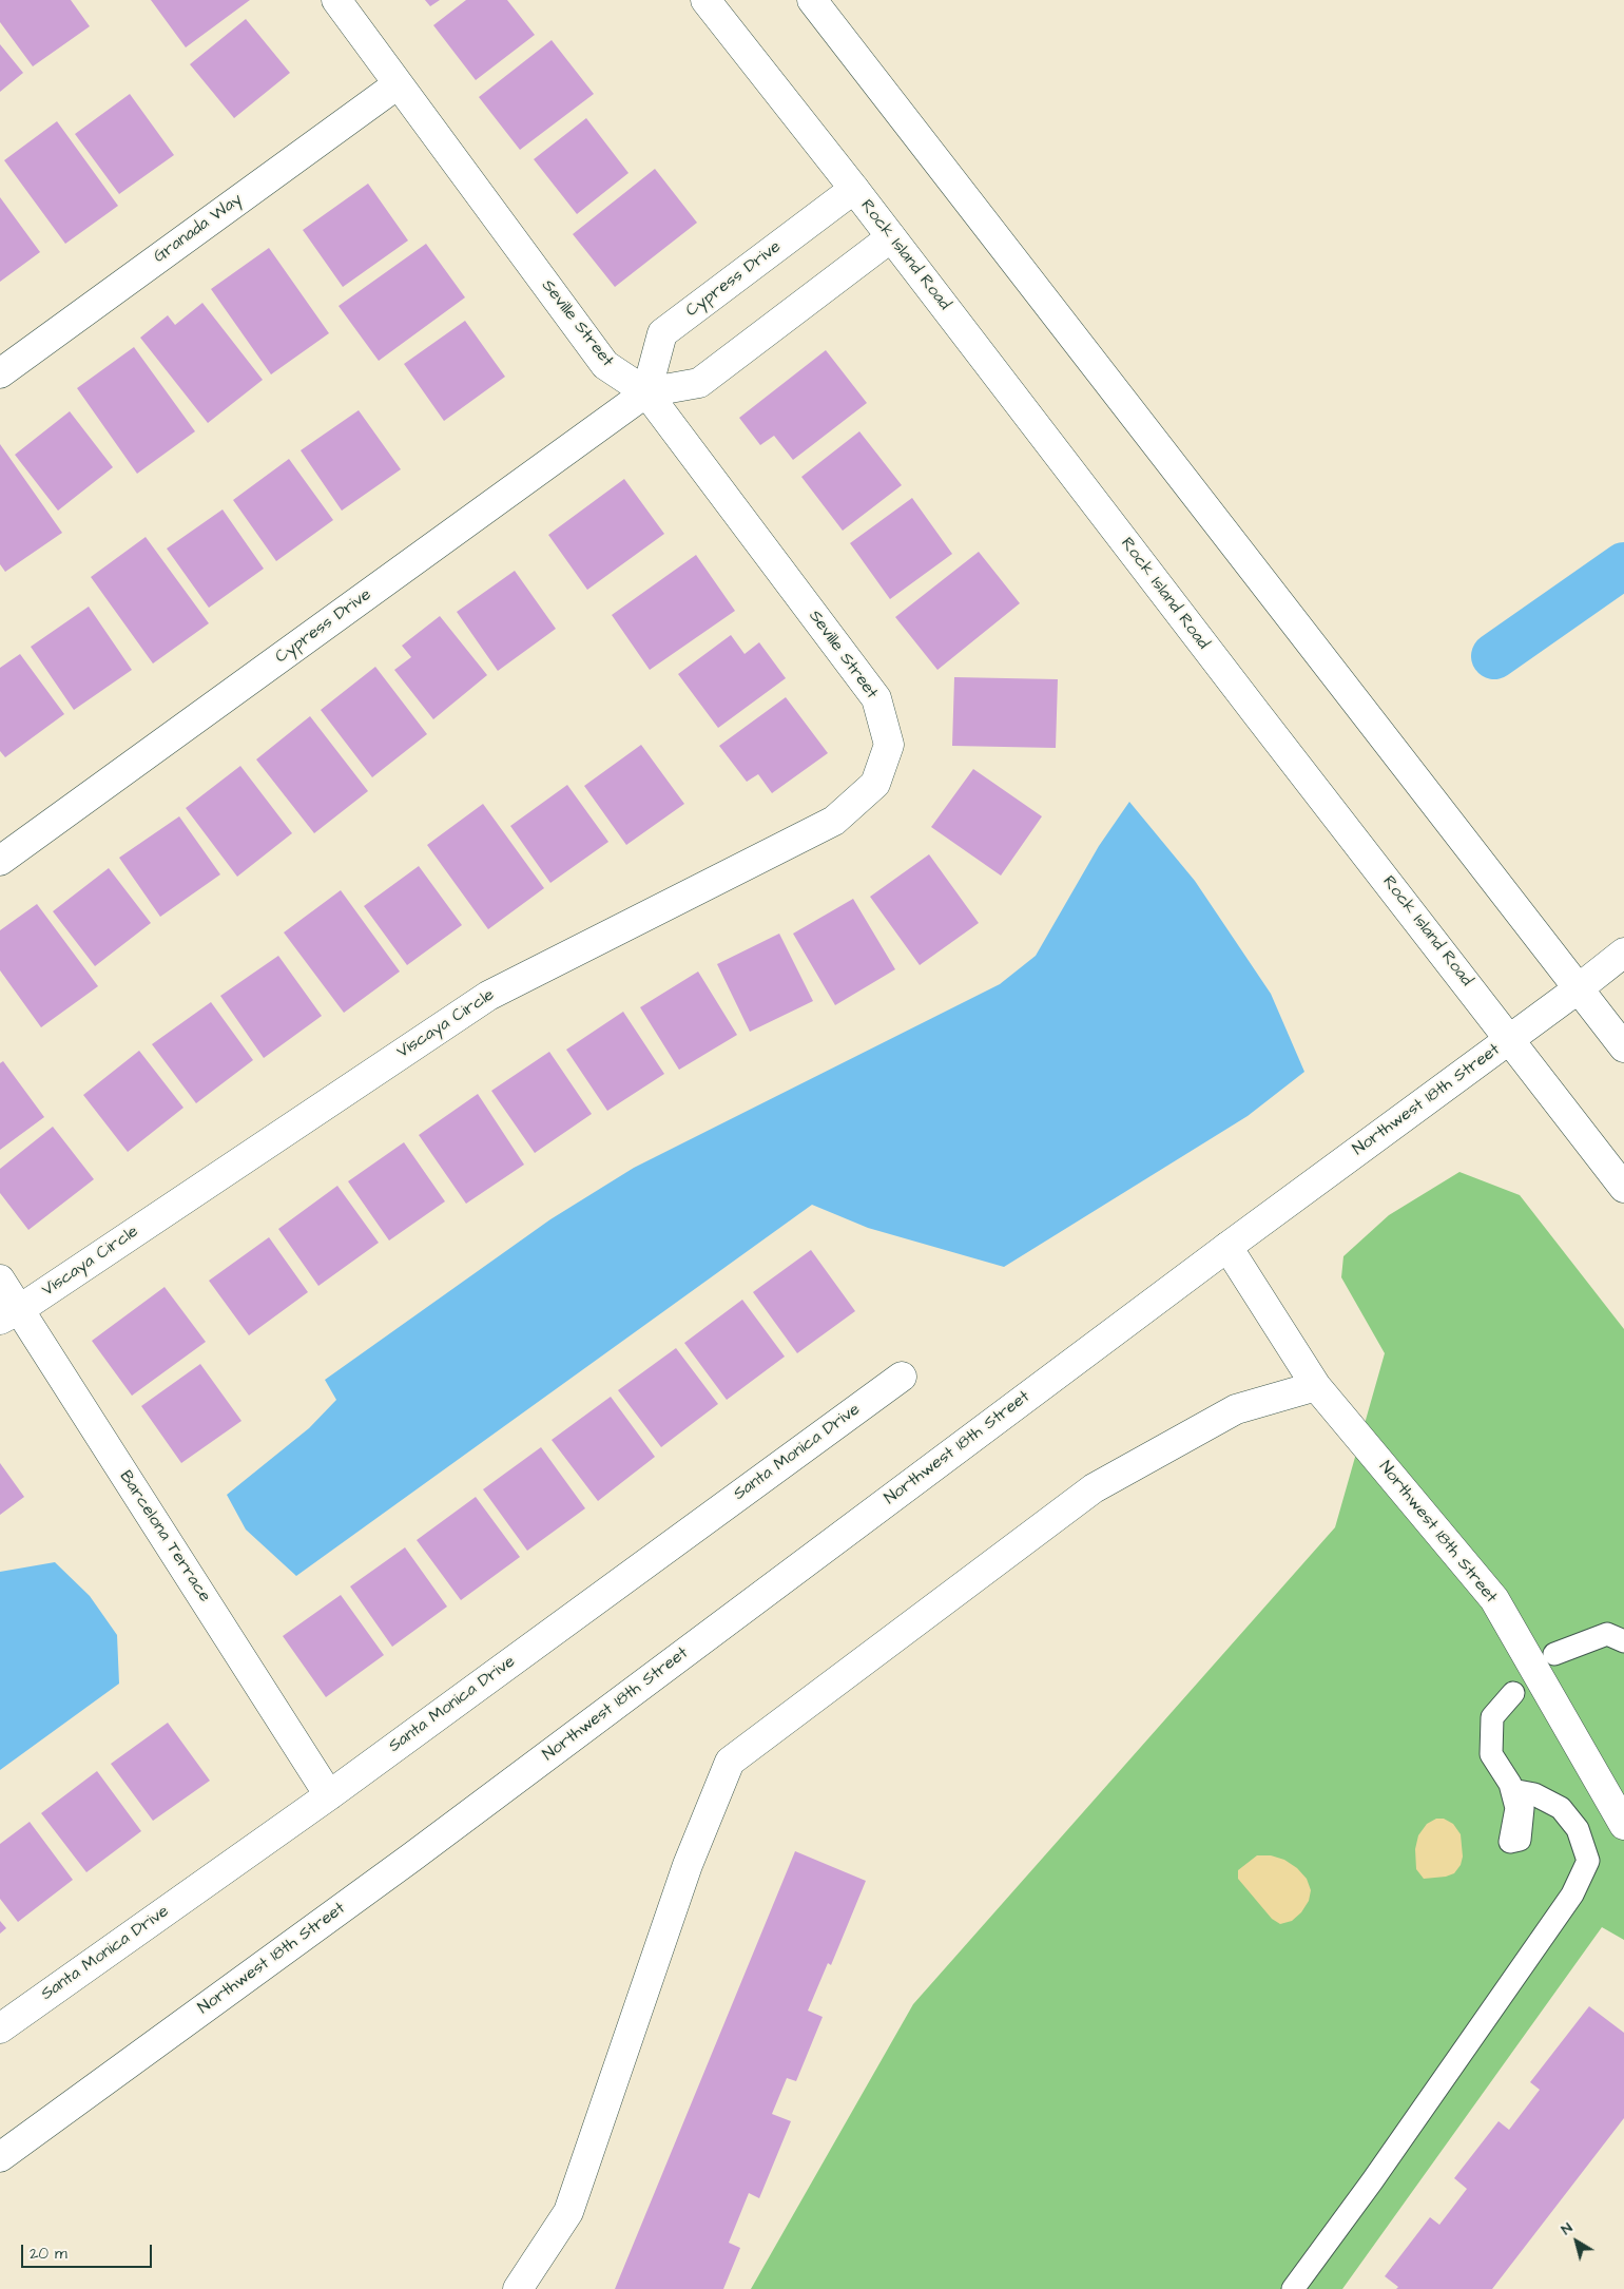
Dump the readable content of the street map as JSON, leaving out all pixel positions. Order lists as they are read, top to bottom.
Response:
{
  "streets": {
    "street": [
      "Granada Way",
      "Rock Island Road",
      "Cypress Drive",
      "Seville Street",
      "Viscaya Circle",
      "Northwest 18th Street",
      "Santa Monica Drive",
      "Barcelona Terrace"
    ]
  },
  "crossings": [
    ["Granada Way", "Seville Street"],
    ["Rock Island Road", "Cypress Drive"],
    ["Rock Island Road", "Northwest 18th Street"],
    ["Cypress Drive", "Seville Street"],
    ["Seville Street", "Viscaya Circle"],
    ["Viscaya Circle", "Barcelona Terrace"],
    ["Santa Monica Drive", "Barcelona Terrace"]
  ],
  "scale_bar": "20 m",
  "north": "top left"
}
